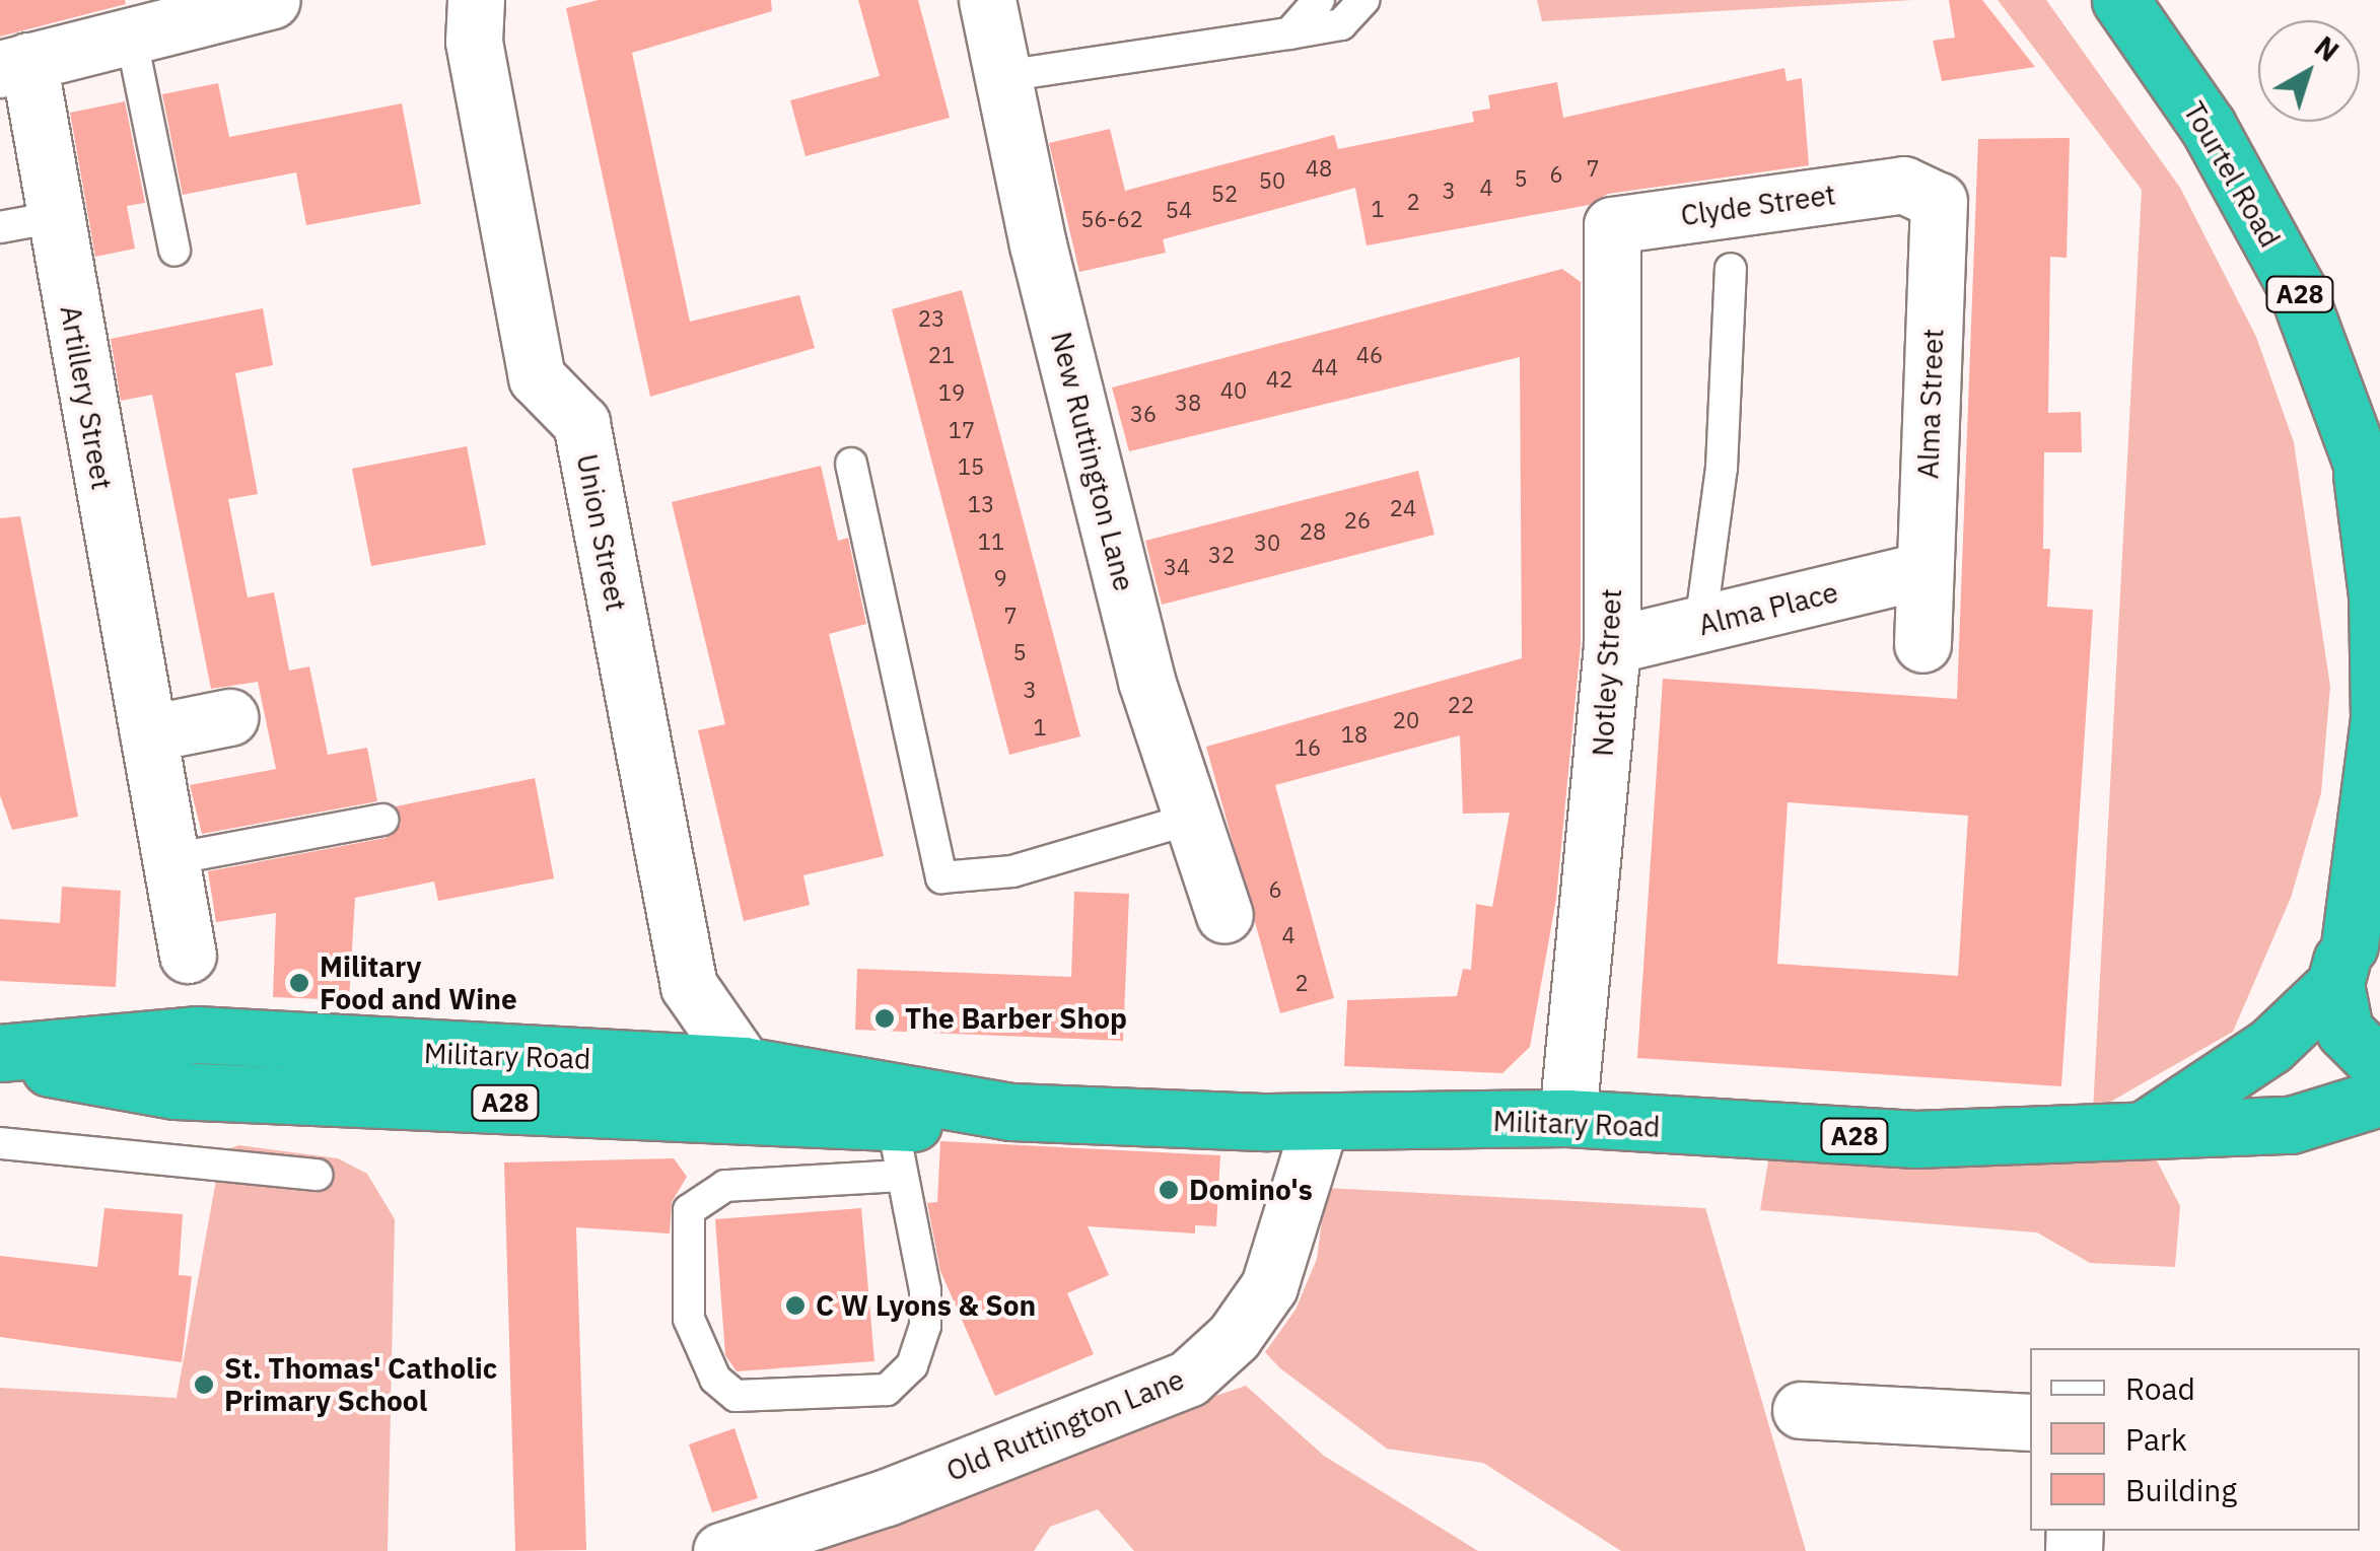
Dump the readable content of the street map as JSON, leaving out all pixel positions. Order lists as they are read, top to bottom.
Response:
{
  "streets": {
    "highway": ["Tourtel Road", "A28", "Military Road"],
    "street": [
      "Clyde Street",
      "Artillery Street",
      "Alma Street",
      "New Ruttington Lane",
      "Union Street",
      "Alma Place",
      "Notley Street",
      "Old Ruttington Lane"
    ]
  },
  "crossings": [
    ["Tourtel Road", "A28"],
    ["Clyde Street", "Alma Street"],
    ["Clyde Street", "Notley Street"],
    ["Alma Street", "Alma Place"],
    ["Union Street", "Military Road"],
    ["Alma Place", "Notley Street"],
    ["Notley Street", "Military Road"],
    ["Military Road", "Old Ruttington Lane"]
  ],
  "places": [
    "Military Food and Wine",
    "The Barber Shop",
    "Domino's",
    "C W Lyons & Son",
    "St. Thomas' Catholic Primary School"
  ],
  "house_numbers": [
    "48",
    "7",
    "6",
    "5",
    "50",
    "4",
    "3",
    "52",
    "2",
    "1",
    "54",
    "56-62",
    "23",
    "21",
    "46",
    "44",
    "42",
    "40",
    "19",
    "38",
    "36",
    "17",
    "15",
    "13",
    "24",
    "26",
    "28",
    "11",
    "30",
    "32",
    "34",
    "9",
    "7",
    "5",
    "3",
    "22",
    "20",
    "1",
    "18",
    "16",
    "6",
    "4",
    "2"
  ],
  "legend": ["Road", "Park", "Building"],
  "north": "top right"
}
